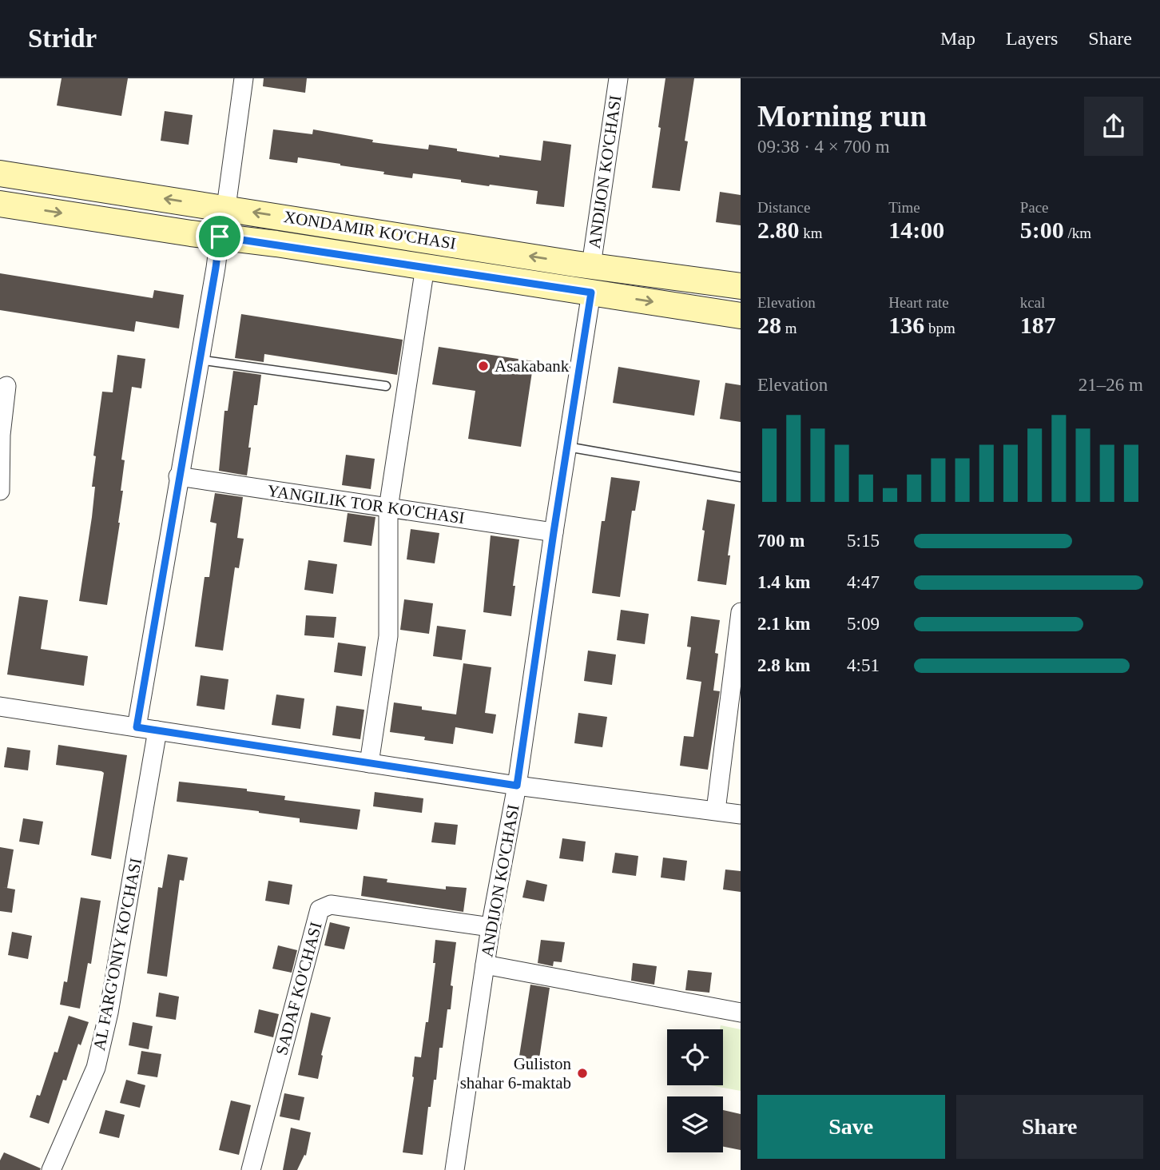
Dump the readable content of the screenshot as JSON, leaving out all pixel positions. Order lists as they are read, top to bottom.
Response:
{
  "streets": {
    "main road": ["XONDAMIR KO'CHASI"],
    "street": [
      "ANDIJON KO'CHASI",
      "YANGILIK TOR KO'CHASI",
      "AL FARG'ONIY KO'CHASI",
      "SADAF KO'CHASI"
    ]
  },
  "crossings": [
    ["ANDIJON KO'CHASI", "XONDAMIR KO'CHASI"],
    ["ANDIJON KO'CHASI", "YANGILIK TOR KO'CHASI"],
    ["ANDIJON KO'CHASI", "SADAF KO'CHASI"]
  ],
  "places": ["Asakabank", "Guliston shahar 6-maktab"],
  "page": {
    "header": "Stridr",
    "nav": ["Map", "Layers", "Share"],
    "heading": ["Morning run", "09:38 · 4 × 700 m"],
    "stats": [
      ["Distance", "2.80 km"],
      ["Time", "14:00"],
      ["Pace", "5:00 /km"],
      ["Elevation", "28 m"],
      ["Heart rate", "136 bpm"],
      ["kcal", "187"]
    ],
    "chart": ["Elevation", "21–26 m"],
    "list": [
      {
        "name": "700 m",
        "note": "5:15"
      },
      {
        "name": "1.4 km",
        "note": "4:47"
      },
      {
        "name": "2.1 km",
        "note": "5:09"
      },
      {
        "name": "2.8 km",
        "note": "4:51"
      }
    ],
    "buttons": ["Save", "Share"]
  }
}
